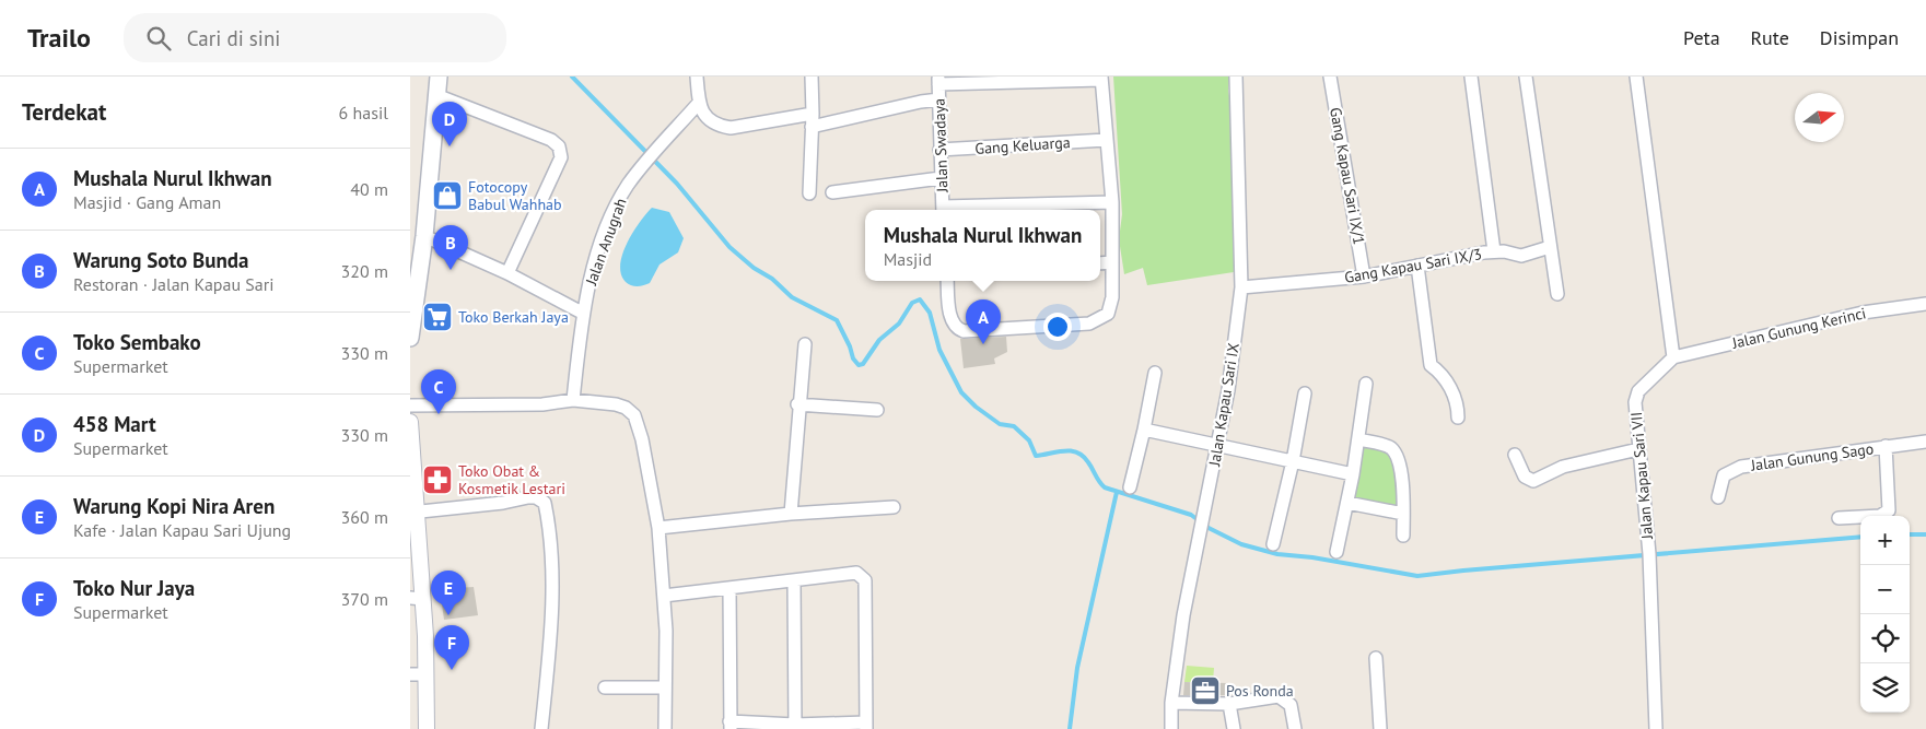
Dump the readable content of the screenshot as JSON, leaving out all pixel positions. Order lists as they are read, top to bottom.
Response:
{
  "streets": {
    "street": [
      "Jalan Swadaya",
      "Gang Keluarga",
      "Gang Kapau Sari IX/1",
      "Jalan Anugrah",
      "Gang Kapau Sari IX/3",
      "Jalan Gunung Kerinci",
      "Jalan Kapau Sari IX",
      "Jalan Gunung Sago",
      "Jalan Kapau Sari VII"
    ]
  },
  "crossings": [
    ["Jalan Swadaya", "Gang Keluarga"],
    ["Gang Kapau Sari IX/1", "Gang Kapau Sari IX/3"],
    ["Gang Kapau Sari IX/3", "Jalan Kapau Sari IX"],
    ["Jalan Gunung Kerinci", "Jalan Kapau Sari VII"]
  ],
  "places": {
    "shop": ["Fotocopy Babul Wahhab"],
    "supermarket": ["Toko Berkah Jaya"],
    "pharmacy": ["Toko Obat & Kosmetik Lestari"],
    "office": ["Pos Ronda"]
  },
  "north": "right",
  "page": {
    "header": "Trailo",
    "search": "Cari di sini",
    "nav": ["Peta", "Rute", "Disimpan"],
    "heading": ["Terdekat", "6 hasil"],
    "pins": [
      "D",
      "B",
      "A",
      "C",
      "E",
      "F"
    ],
    "list": [
      {
        "mark": "A",
        "name": "Mushala Nurul Ikhwan",
        "note": "Masjid · Gang Aman",
        "value": "40 m"
      },
      {
        "mark": "B",
        "name": "Warung Soto Bunda",
        "note": "Restoran · Jalan Kapau Sari",
        "value": "320 m"
      },
      {
        "mark": "C",
        "name": "Toko Sembako",
        "note": "Supermarket",
        "value": "330 m"
      },
      {
        "mark": "D",
        "name": "458 Mart",
        "note": "Supermarket",
        "value": "330 m"
      },
      {
        "mark": "E",
        "name": "Warung Kopi Nira Aren",
        "note": "Kafe · Jalan Kapau Sari Ujung",
        "value": "360 m"
      },
      {
        "mark": "F",
        "name": "Toko Nur Jaya",
        "note": "Supermarket",
        "value": "370 m"
      }
    ],
    "popup": ["Mushala Nurul Ikhwan", "Masjid"],
    "map_buttons": ["+", "−"]
  }
}
